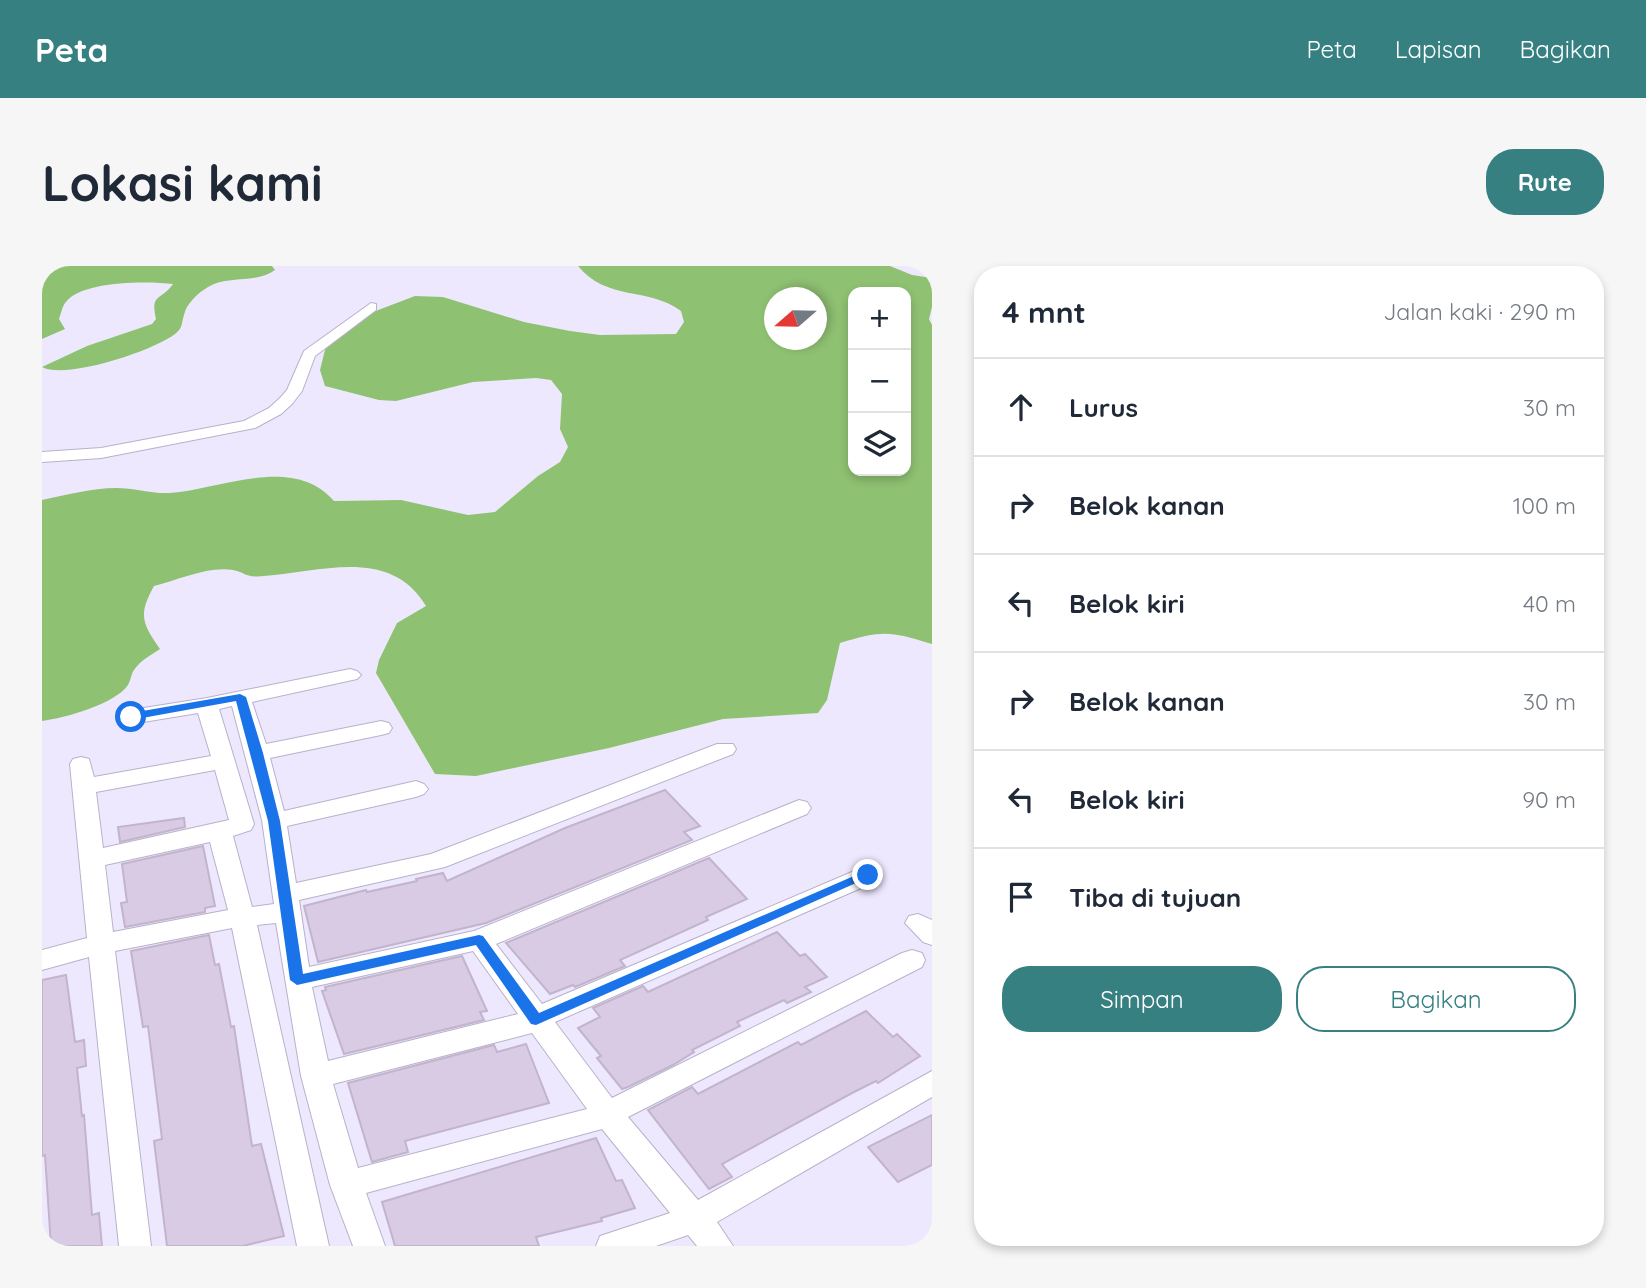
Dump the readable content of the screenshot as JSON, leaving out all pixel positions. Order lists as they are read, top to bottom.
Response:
{
  "north": "left",
  "page": {
    "header": "Peta",
    "nav": ["Peta", "Lapisan", "Bagikan"],
    "buttons": [
      "Rute",
      ["Simpan", "Bagikan"]
    ],
    "title": "Lokasi kami",
    "heading": ["4 mnt", "Jalan kaki · 290 m"],
    "map_buttons": ["+", "−"],
    "list": [
      ["Lurus", "30 m"],
      ["Belok kanan", "100 m"],
      ["Belok kiri", "40 m"],
      ["Belok kanan", "30 m"],
      ["Belok kiri", "90 m"],
      "Tiba di tujuan"
    ]
  }
}
